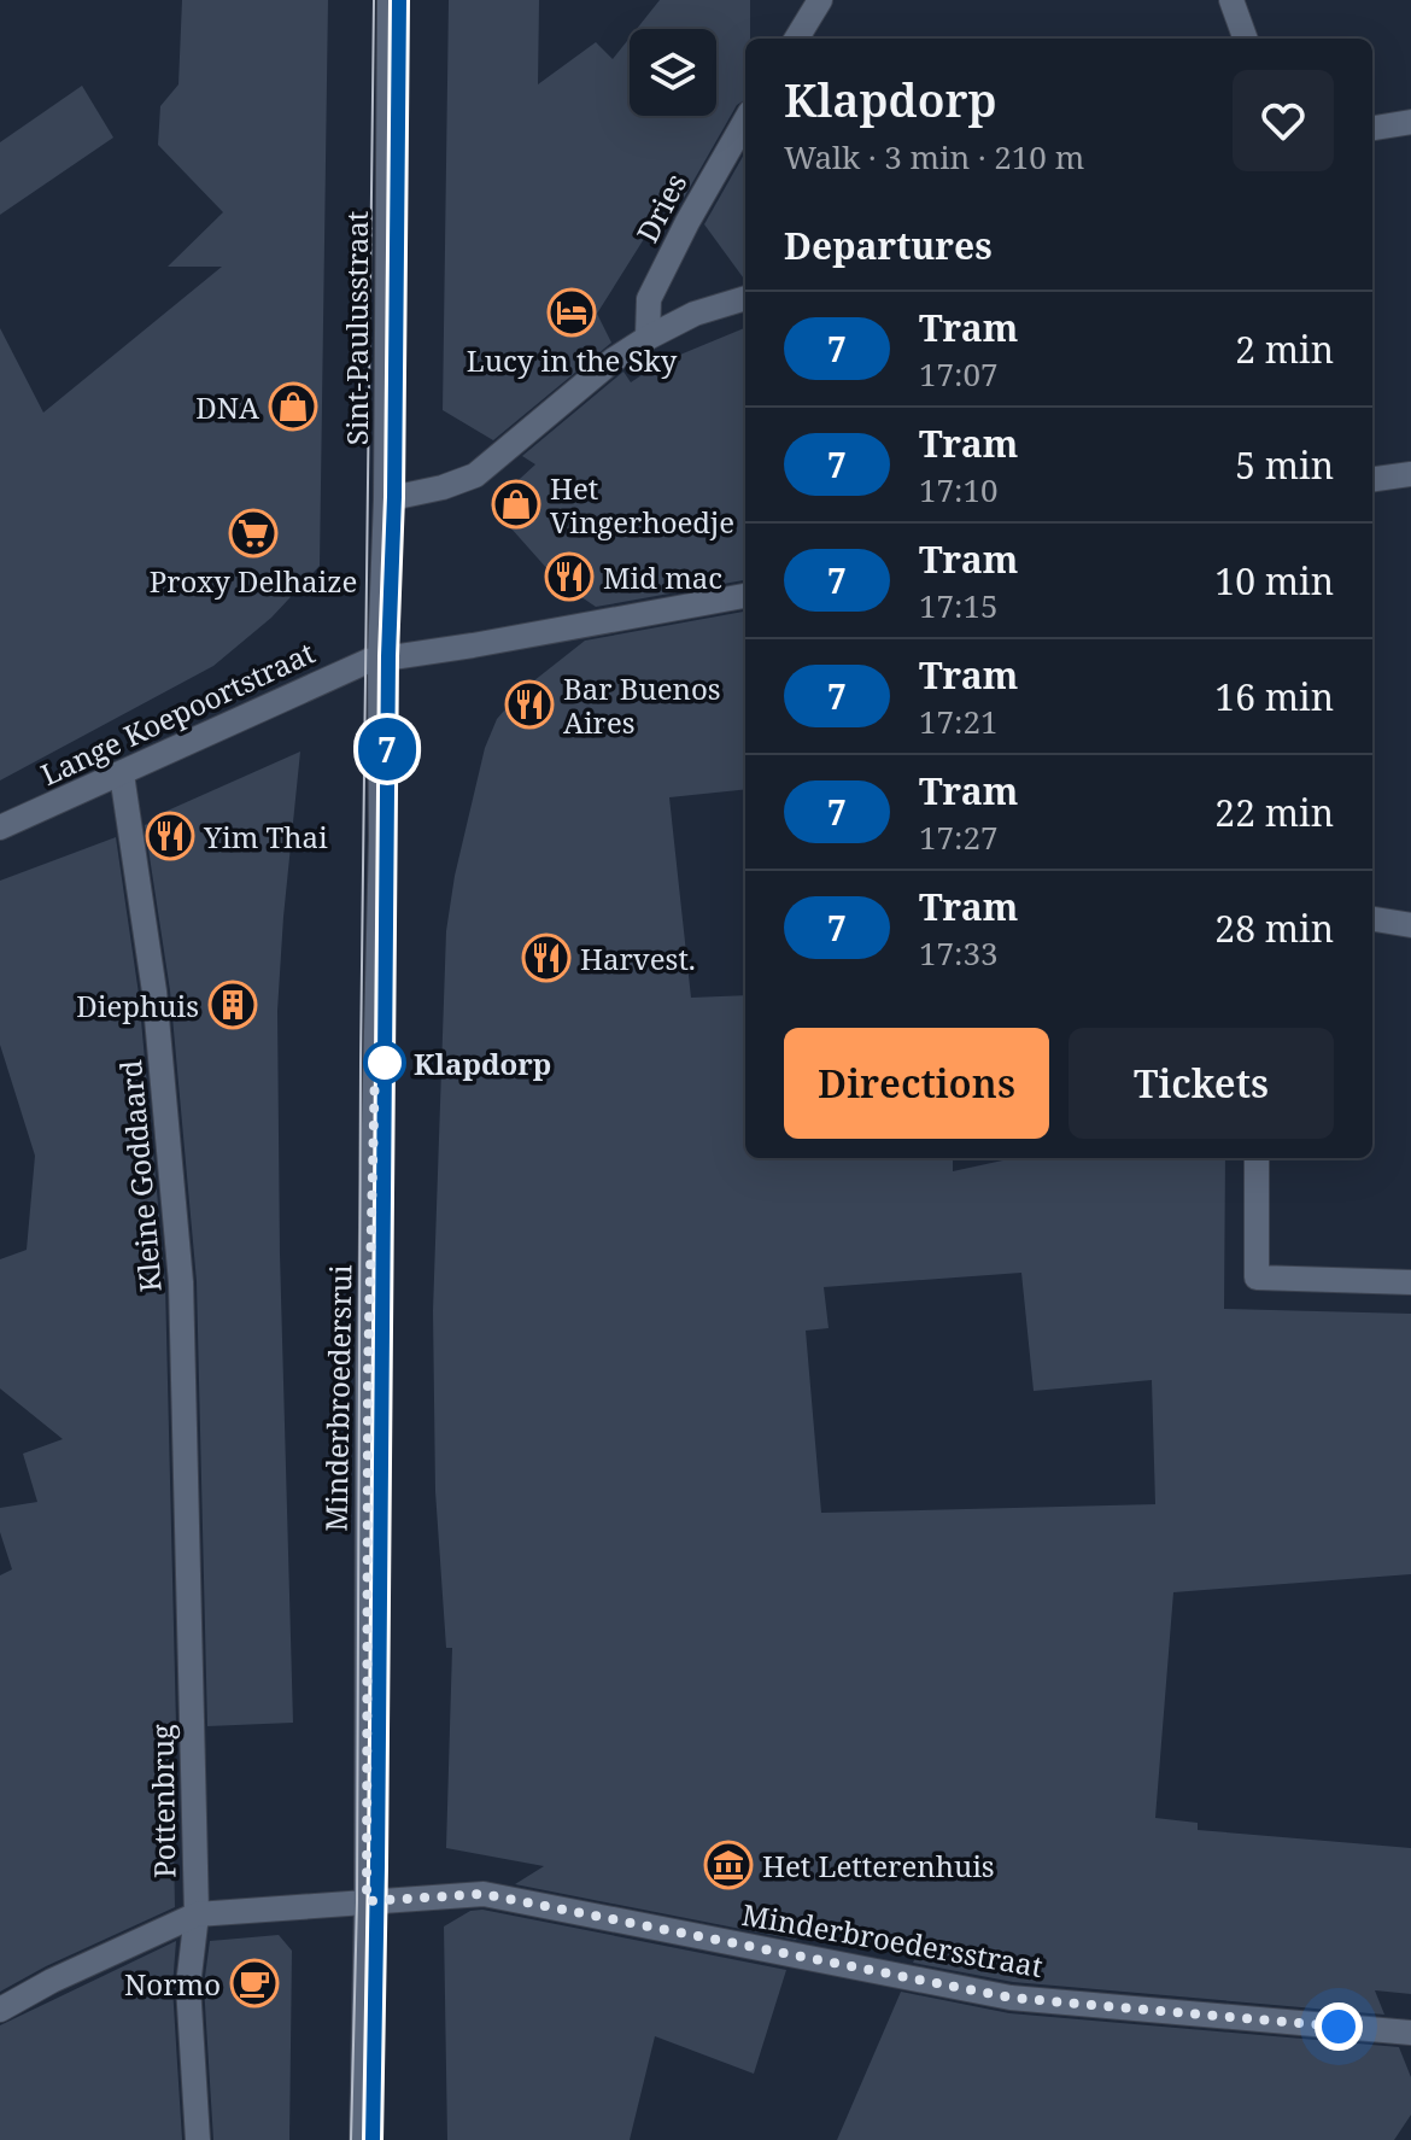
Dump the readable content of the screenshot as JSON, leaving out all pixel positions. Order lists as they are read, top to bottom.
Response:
{
  "streets": {
    "street": [
      "Dries",
      "Sint-Paulusstraat",
      "Lange Koepoortstraat",
      "Kleine Goddaard",
      "Minderbroedersrui",
      "Pottenbrug",
      "Minderbroedersstraat"
    ]
  },
  "crossings": [
    ["Sint-Paulusstraat", "Lange Koepoortstraat"],
    ["Sint-Paulusstraat", "Minderbroedersrui"],
    ["Lange Koepoortstraat", "Kleine Goddaard"],
    ["Lange Koepoortstraat", "Minderbroedersrui"],
    ["Kleine Goddaard", "Pottenbrug"],
    ["Minderbroedersrui", "Pottenbrug"],
    ["Minderbroedersrui", "Minderbroedersstraat"],
    ["Pottenbrug", "Minderbroedersstraat"]
  ],
  "places": {
    "hotel": ["Lucy in the Sky"],
    "shop": ["DNA", "Het Vingerhoedje"],
    "supermarket": ["Proxy Delhaize"],
    "restaurant": [
      "Mid mac",
      "Bar Buenos Aires",
      "Yim Thai",
      "Harvest."
    ],
    "building": ["Diephuis"],
    "other": ["Klapdorp"],
    "museum": ["Het Letterenhuis"],
    "cafe": ["Normo"]
  },
  "lines": ["tram line 7"],
  "page": {
    "on_map": "7",
    "heading": [
      ["Klapdorp", "Walk · 3 min · 210 m"],
      "Departures"
    ],
    "list": [
      {
        "mark": "7",
        "name": "Tram",
        "note": "17:07",
        "value": "2 min"
      },
      {
        "mark": "7",
        "name": "Tram",
        "note": "17:10",
        "value": "5 min"
      },
      {
        "mark": "7",
        "name": "Tram",
        "note": "17:15",
        "value": "10 min"
      },
      {
        "mark": "7",
        "name": "Tram",
        "note": "17:21",
        "value": "16 min"
      },
      {
        "mark": "7",
        "name": "Tram",
        "note": "17:27",
        "value": "22 min"
      },
      {
        "mark": "7",
        "name": "Tram",
        "note": "17:33",
        "value": "28 min"
      }
    ],
    "buttons": ["Directions", "Tickets"]
  }
}
